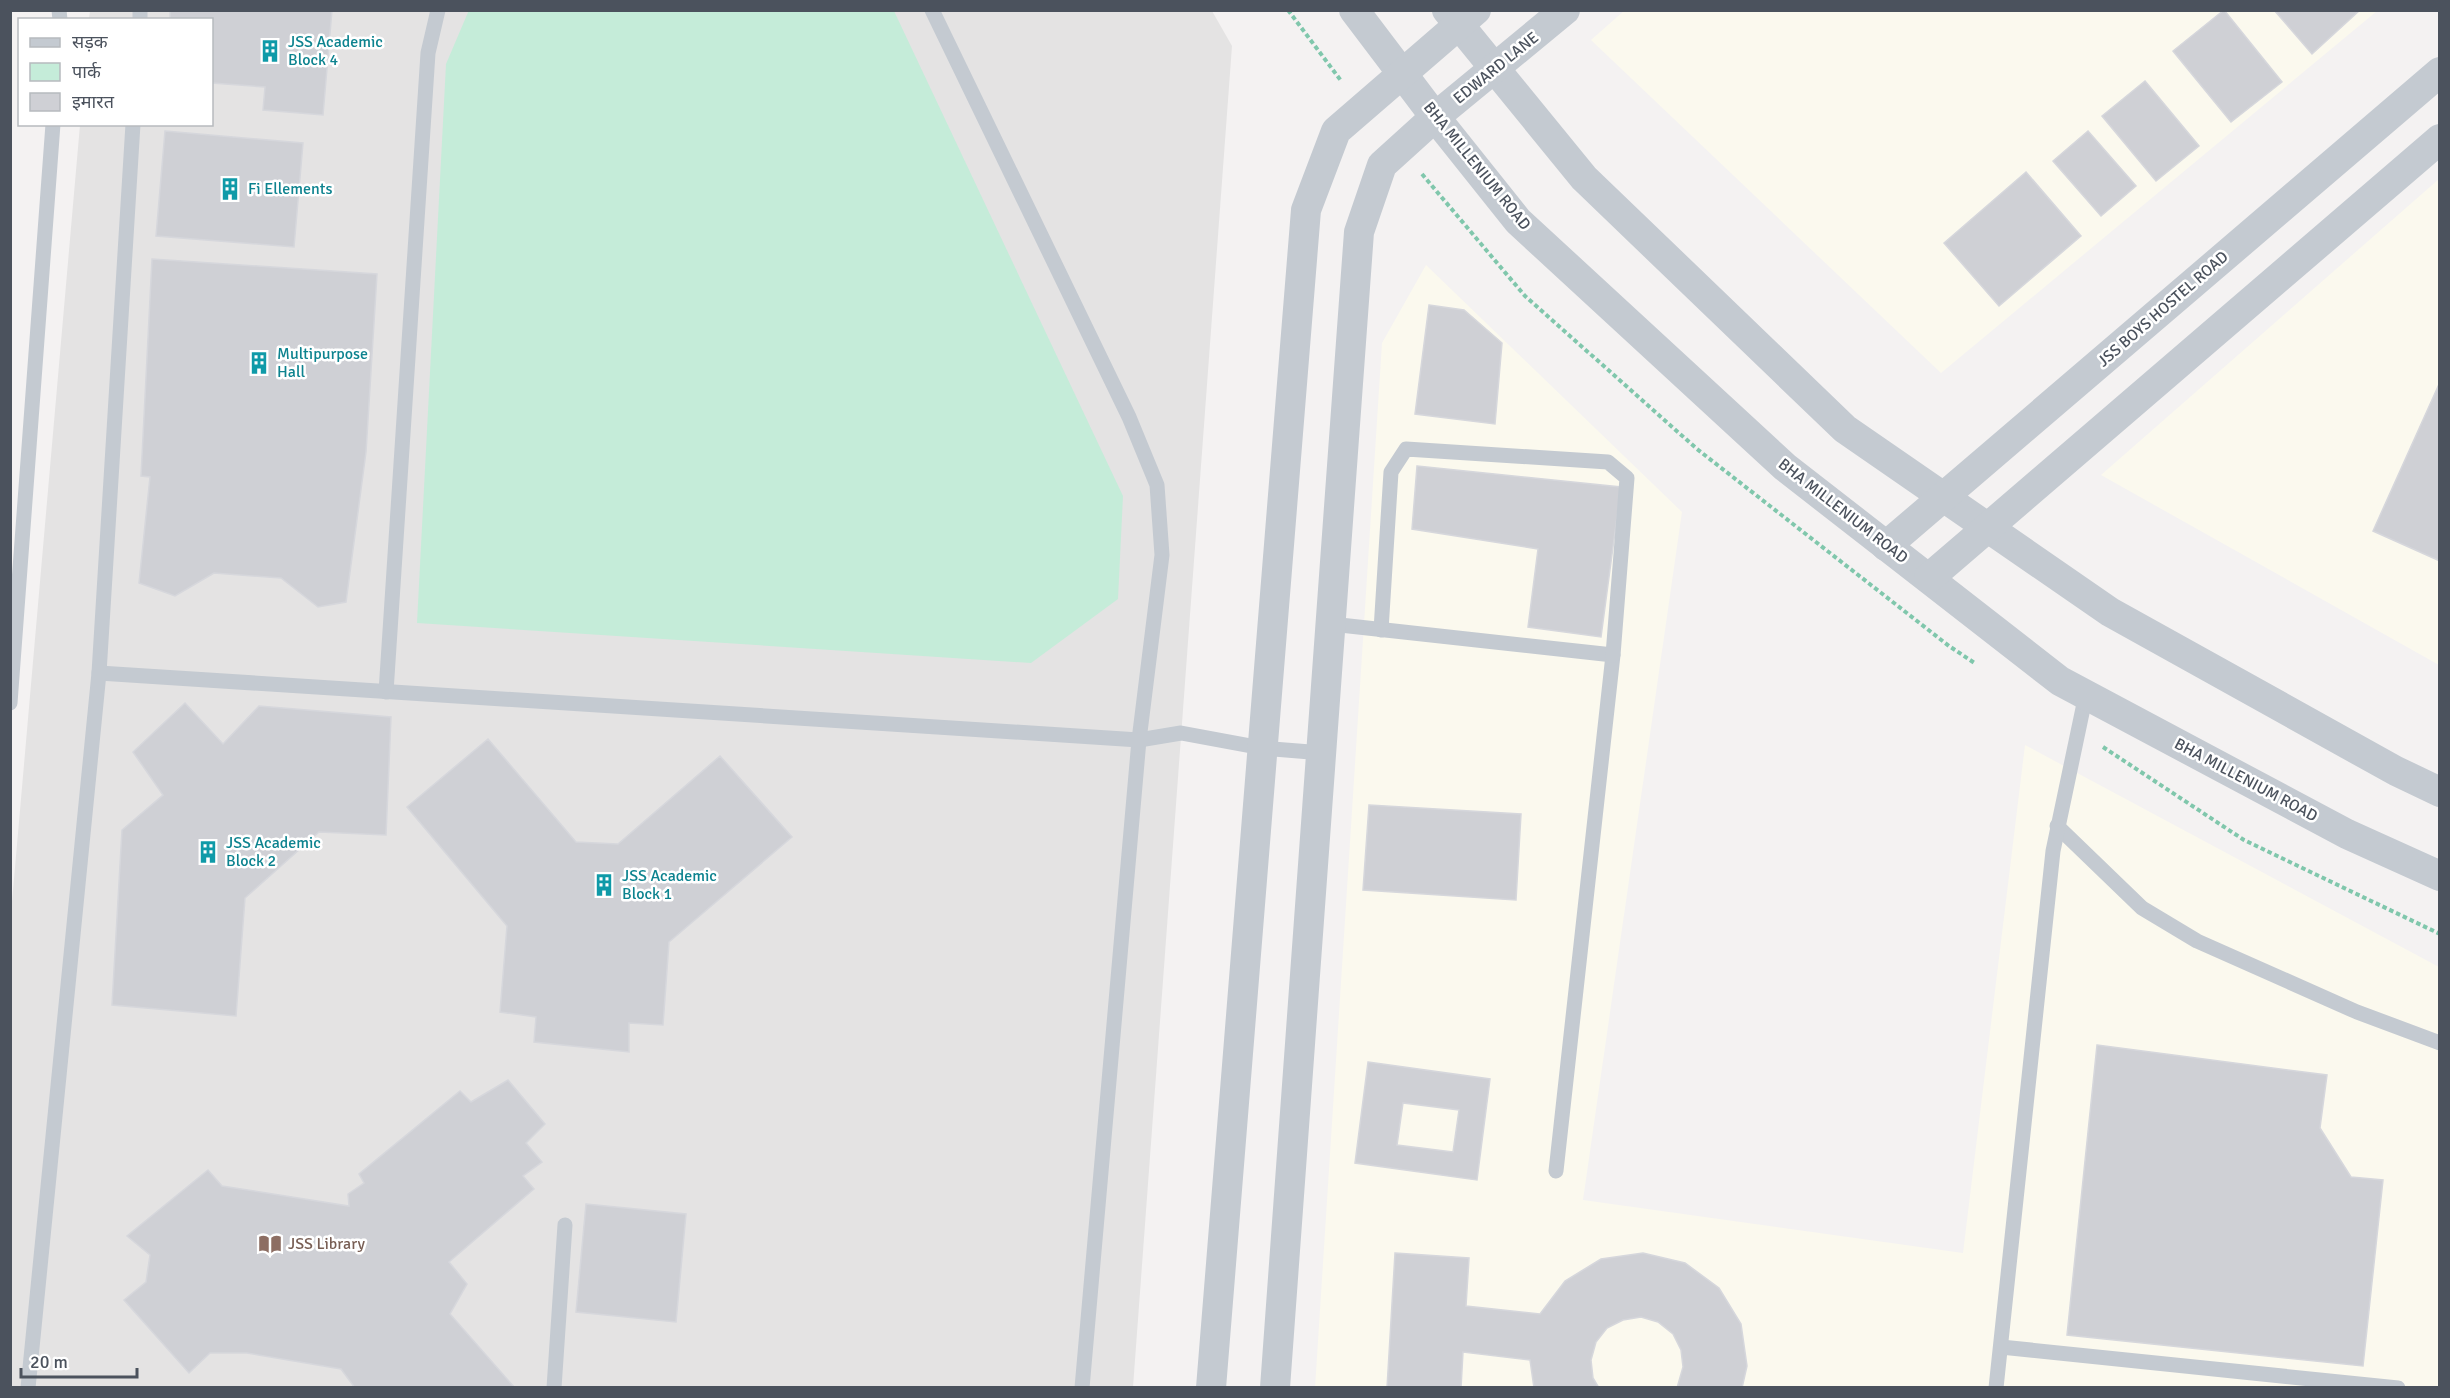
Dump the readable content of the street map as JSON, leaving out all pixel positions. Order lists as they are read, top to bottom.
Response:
{
  "streets": {
    "street": ["EDWARD LANE", "BHA MILLENIUM ROAD", "JSS BOYS HOSTEL ROAD"]
  },
  "crossings": [
    ["EDWARD LANE", "BHA MILLENIUM ROAD"],
    ["BHA MILLENIUM ROAD", "JSS BOYS HOSTEL ROAD"]
  ],
  "places": {
    "building": [
      "JSS Academic Block 4",
      "Fi Ellements",
      "Multipurpose Hall",
      "JSS Academic Block 2",
      "JSS Academic Block 1"
    ],
    "library": ["JSS Library"]
  },
  "legend": ["सड़क", "पार्क", "इमारत"],
  "scale_bar": "20 m"
}
